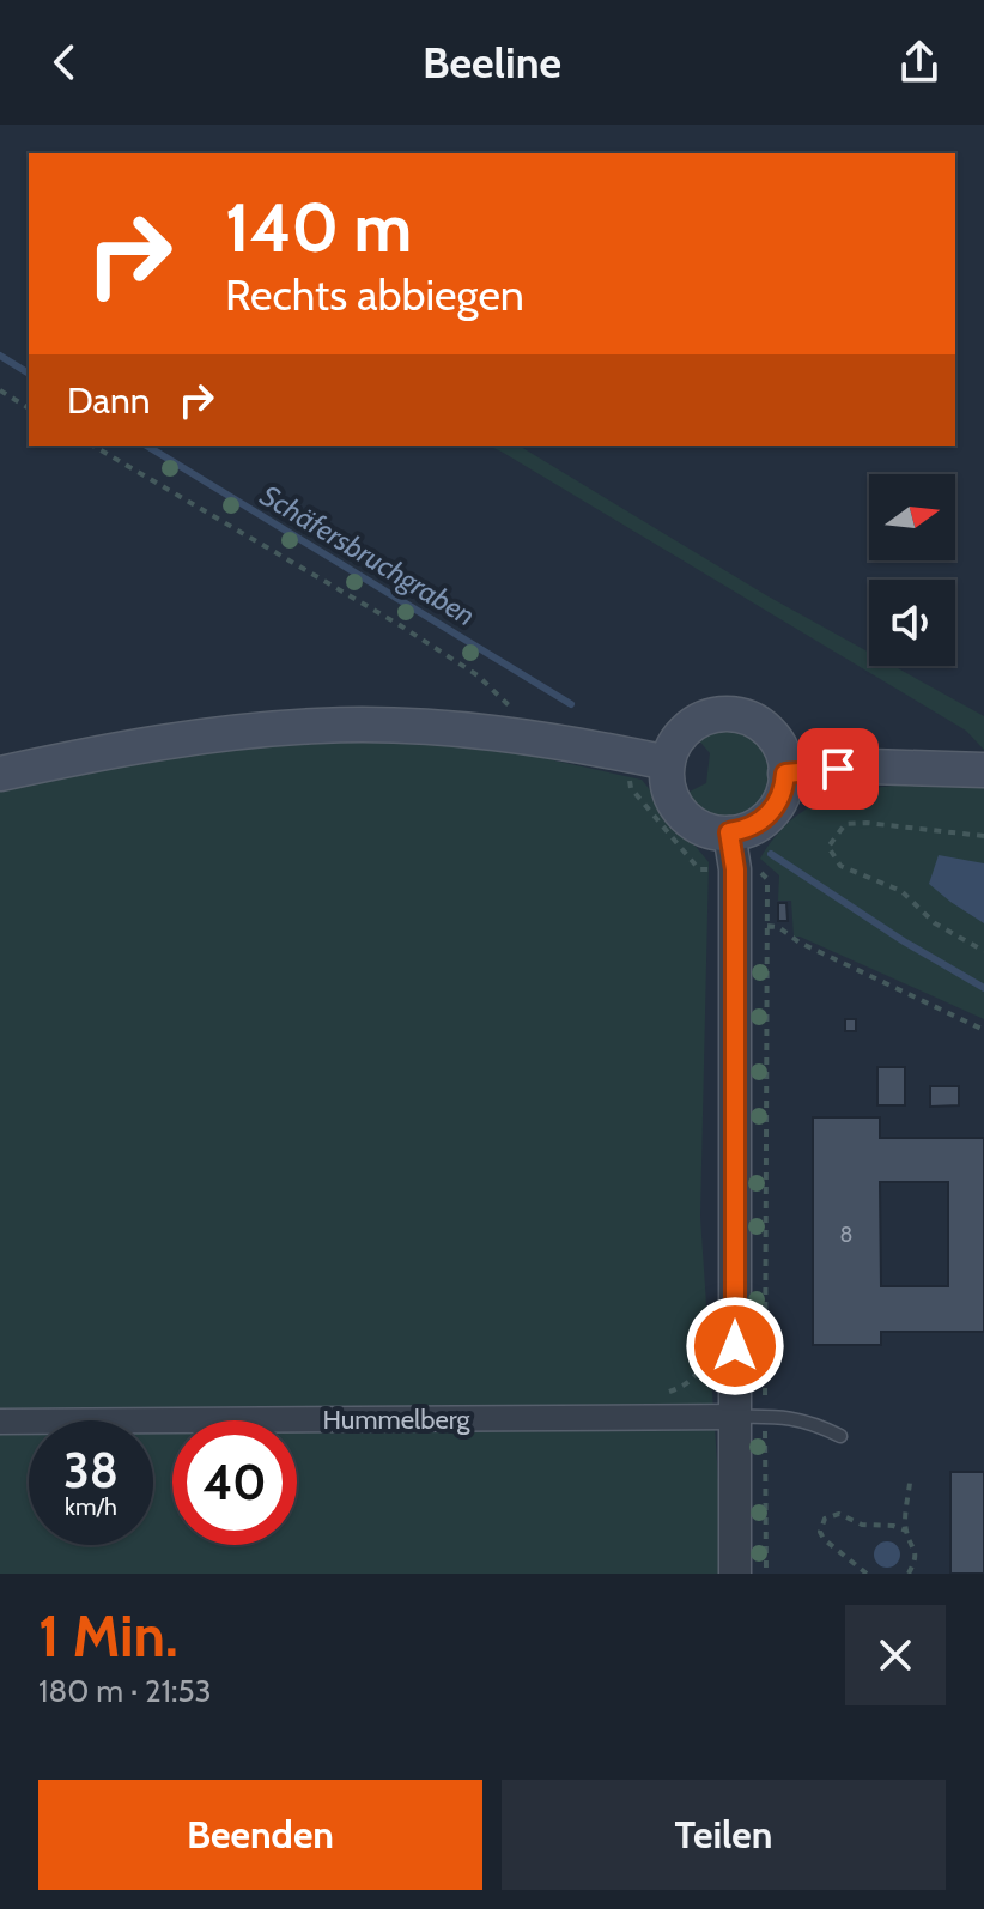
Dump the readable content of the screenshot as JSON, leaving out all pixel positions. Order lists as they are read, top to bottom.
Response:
{
  "streets": {
    "street": ["Hummelberg"]
  },
  "water": ["Schäfersbruchgraben"],
  "house_numbers": ["8"],
  "north": "right",
  "page": {
    "header": "Beeline",
    "turn": ["140 m", "Rechts abbiegen"],
    "then": "Dann",
    "speed": "38 km/h",
    "limit": "40",
    "heading": ["1 Min.", "180 m · 21:53"],
    "buttons": ["Beenden", "Teilen"]
  }
}
